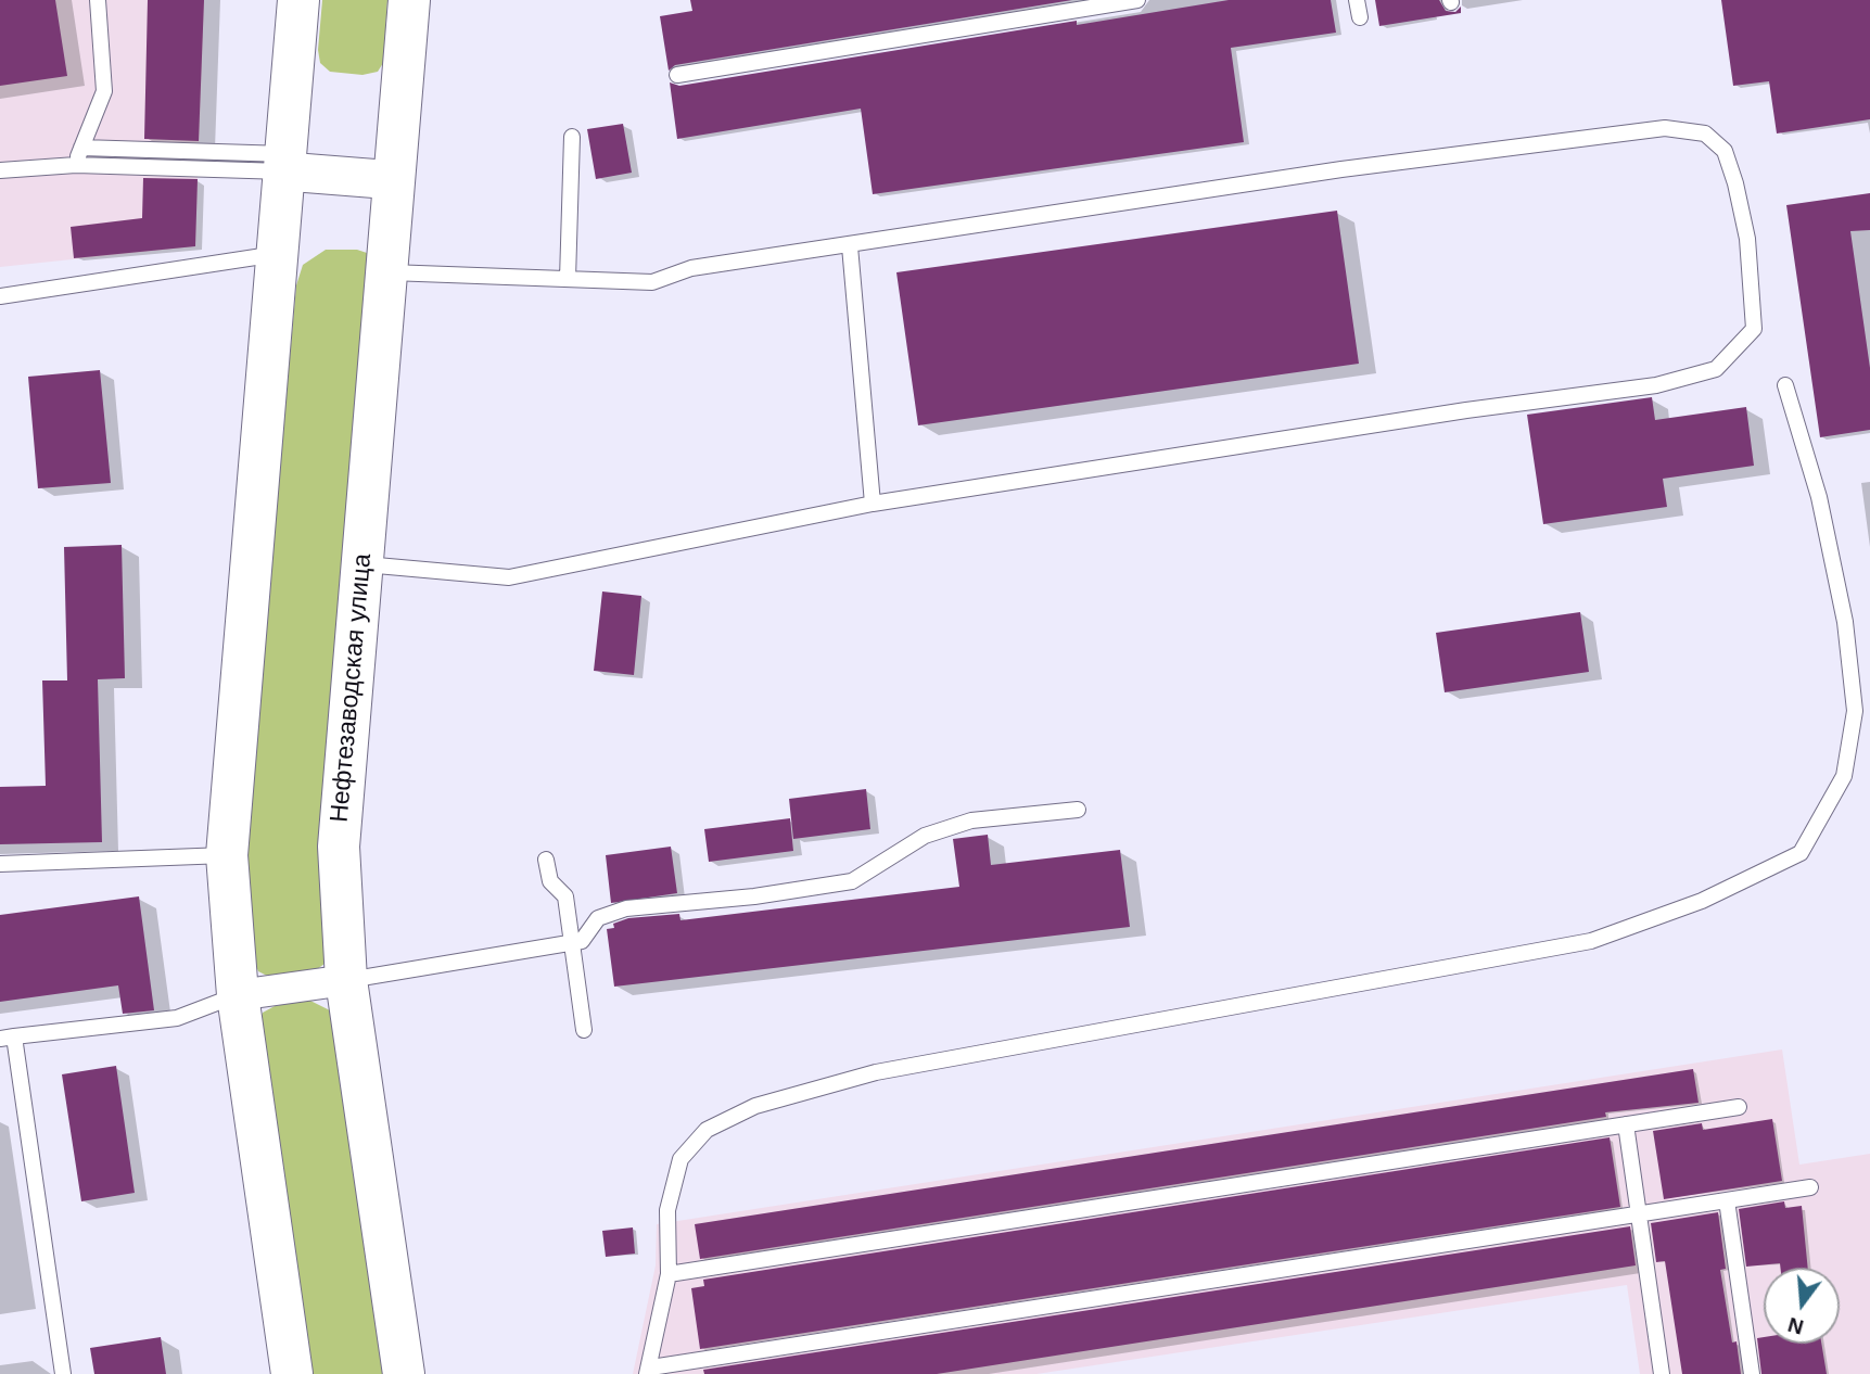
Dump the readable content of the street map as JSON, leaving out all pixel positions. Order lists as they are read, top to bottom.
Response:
{
  "streets": {
    "main road": ["Нефтезаводская улица"]
  },
  "north": "bottom"
}
